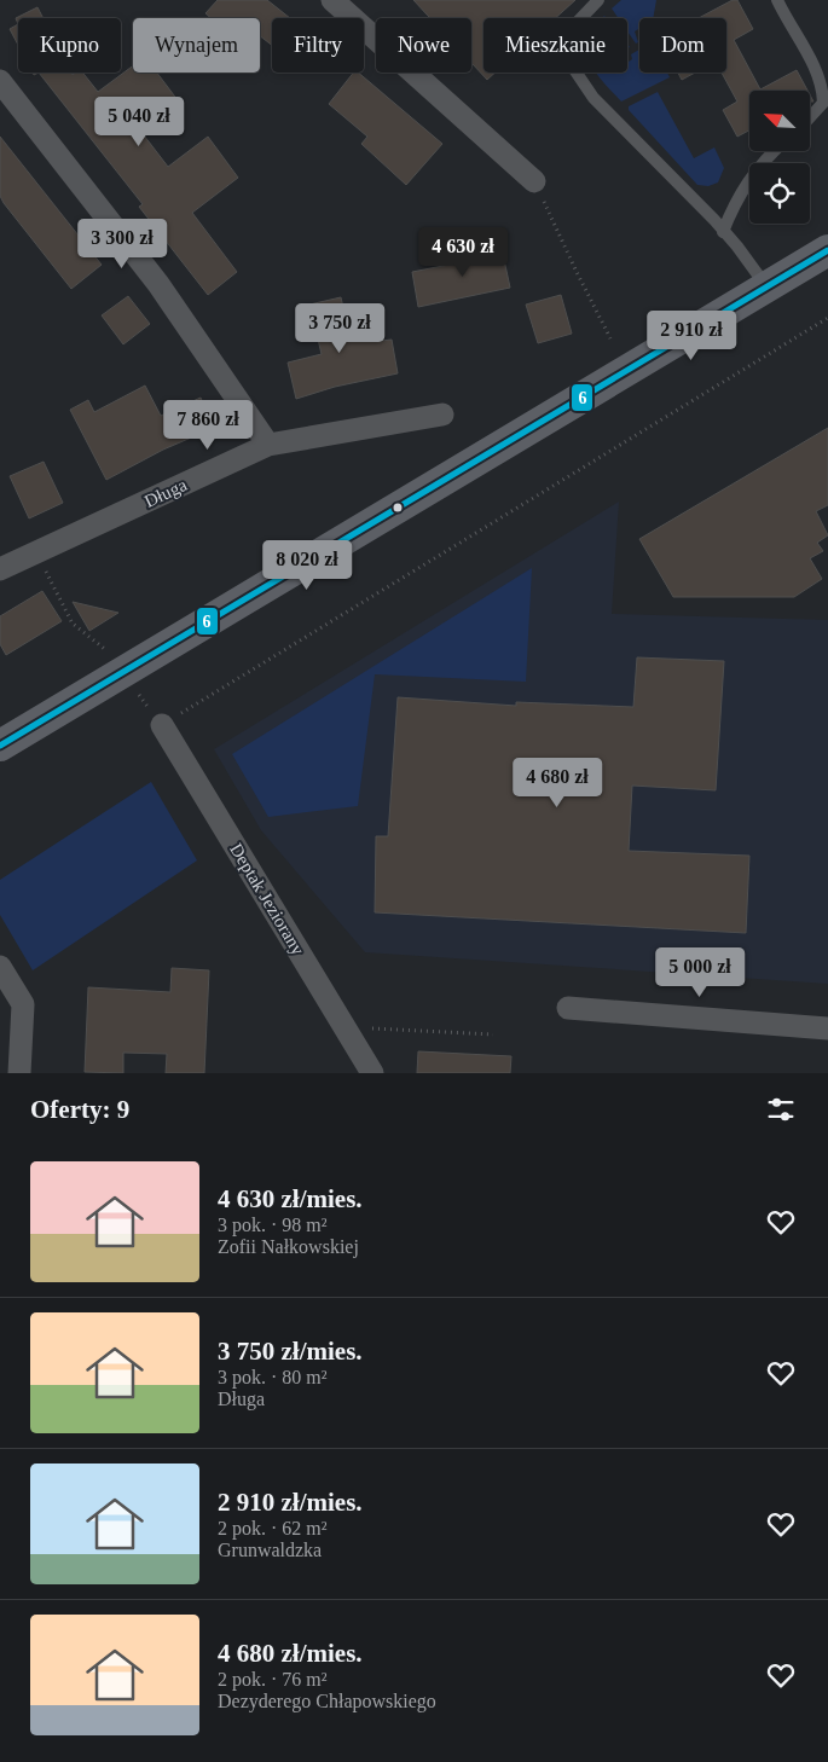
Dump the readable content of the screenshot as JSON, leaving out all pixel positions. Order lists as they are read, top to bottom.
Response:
{
  "streets": {
    "street": ["Długa", "Deptak Jeziorany"]
  },
  "lines": ["transit line 6"],
  "north": "top left",
  "page": {
    "chip": [
      "Kupno",
      "Wynajem",
      "Filtry",
      "Nowe",
      "Mieszkanie",
      "Dom"
    ],
    "price": [
      "5 040 zł",
      "3 300 zł",
      "4 630 zł",
      "3 750 zł",
      "2 910 zł",
      "7 860 zł",
      "8 020 zł",
      "4 680 zł",
      "5 000 zł"
    ],
    "heading": "Oferty: 9",
    "list": [
      {
        "name": "4 630 zł/mies.",
        "note": "3 pok. · 98 m² · Zofii Nałkowskiej"
      },
      {
        "name": "3 750 zł/mies.",
        "note": "3 pok. · 80 m² · Długa"
      },
      {
        "name": "2 910 zł/mies.",
        "note": "2 pok. · 62 m² · Grunwaldzka"
      },
      {
        "name": "4 680 zł/mies.",
        "note": "2 pok. · 76 m² · Dezyderego Chłapowskiego"
      }
    ]
  }
}
